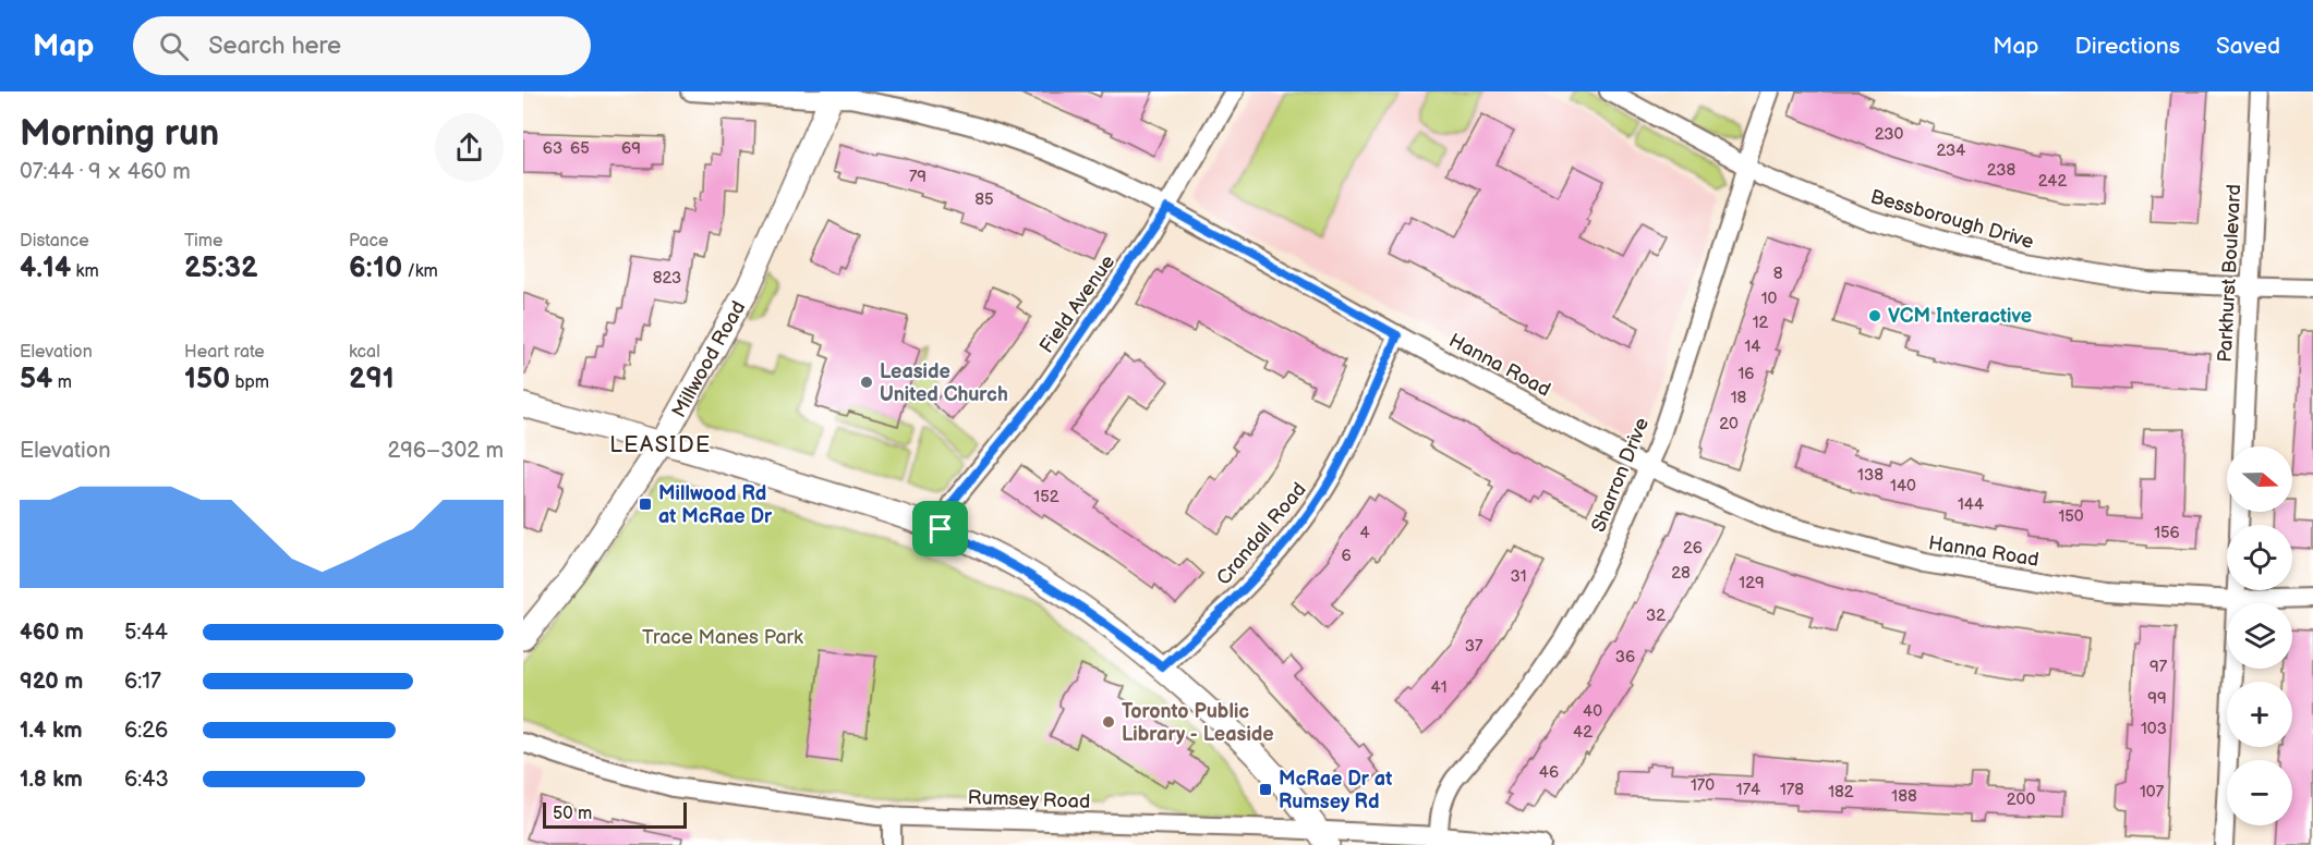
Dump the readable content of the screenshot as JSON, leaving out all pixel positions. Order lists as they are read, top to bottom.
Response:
{
  "streets": {
    "street": [
      "Bessborough Drive",
      "Parkhurst Boulevard",
      "Field Avenue",
      "Millwood Road",
      "Hanna Road",
      "Sharron Drive",
      "Crandall Road",
      "Rumsey Road"
    ]
  },
  "crossings": [
    ["Bessborough Drive", "Parkhurst Boulevard"],
    ["Bessborough Drive", "Sharron Drive"],
    ["Field Avenue", "Hanna Road"],
    ["Millwood Road", "Hanna Road"],
    ["Hanna Road", "Sharron Drive"],
    ["Hanna Road", "Crandall Road"],
    ["Sharron Drive", "Rumsey Road"]
  ],
  "districts": ["LEASIDE"],
  "parks": ["Trace Manes Park"],
  "places": {
    "other": ["VCM Interactive", "Leaside United Church", "Toronto Public Library - Leaside"],
    "transit": ["Millwood Rd at McRae Dr", "McRae Dr at Rumsey Rd"]
  },
  "house_numbers": [
    "230",
    "63",
    "65",
    "69",
    "234",
    "238",
    "79",
    "242",
    "85",
    "8",
    "823",
    "10",
    "12",
    "14",
    "16",
    "18",
    "20",
    "138",
    "140",
    "152",
    "144",
    "150",
    "4",
    "156",
    "26",
    "6",
    "28",
    "31",
    "129",
    "32",
    "37",
    "36",
    "97",
    "41",
    "99",
    "40",
    "103",
    "42",
    "46",
    "170",
    "174",
    "178",
    "182",
    "107",
    "188",
    "200"
  ],
  "scale_bar": "50 m",
  "north": "right",
  "page": {
    "header": "Map",
    "search": "Search here",
    "nav": ["Map", "Directions", "Saved"],
    "heading": ["Morning run", "07:44 · 9 × 460 m"],
    "stats": [
      ["Distance", "4.14 km"],
      ["Time", "25:32"],
      ["Pace", "6:10 /km"],
      ["Elevation", "54 m"],
      ["Heart rate", "150 bpm"],
      ["kcal", "291"]
    ],
    "chart": ["Elevation", "296–302 m"],
    "map_buttons": ["+", "−"],
    "list": [
      {
        "name": "460 m",
        "note": "5:44"
      },
      {
        "name": "920 m",
        "note": "6:17"
      },
      {
        "name": "1.4 km",
        "note": "6:26"
      },
      {
        "name": "1.8 km",
        "note": "6:43"
      }
    ],
    "scale": "50 m"
  }
}
